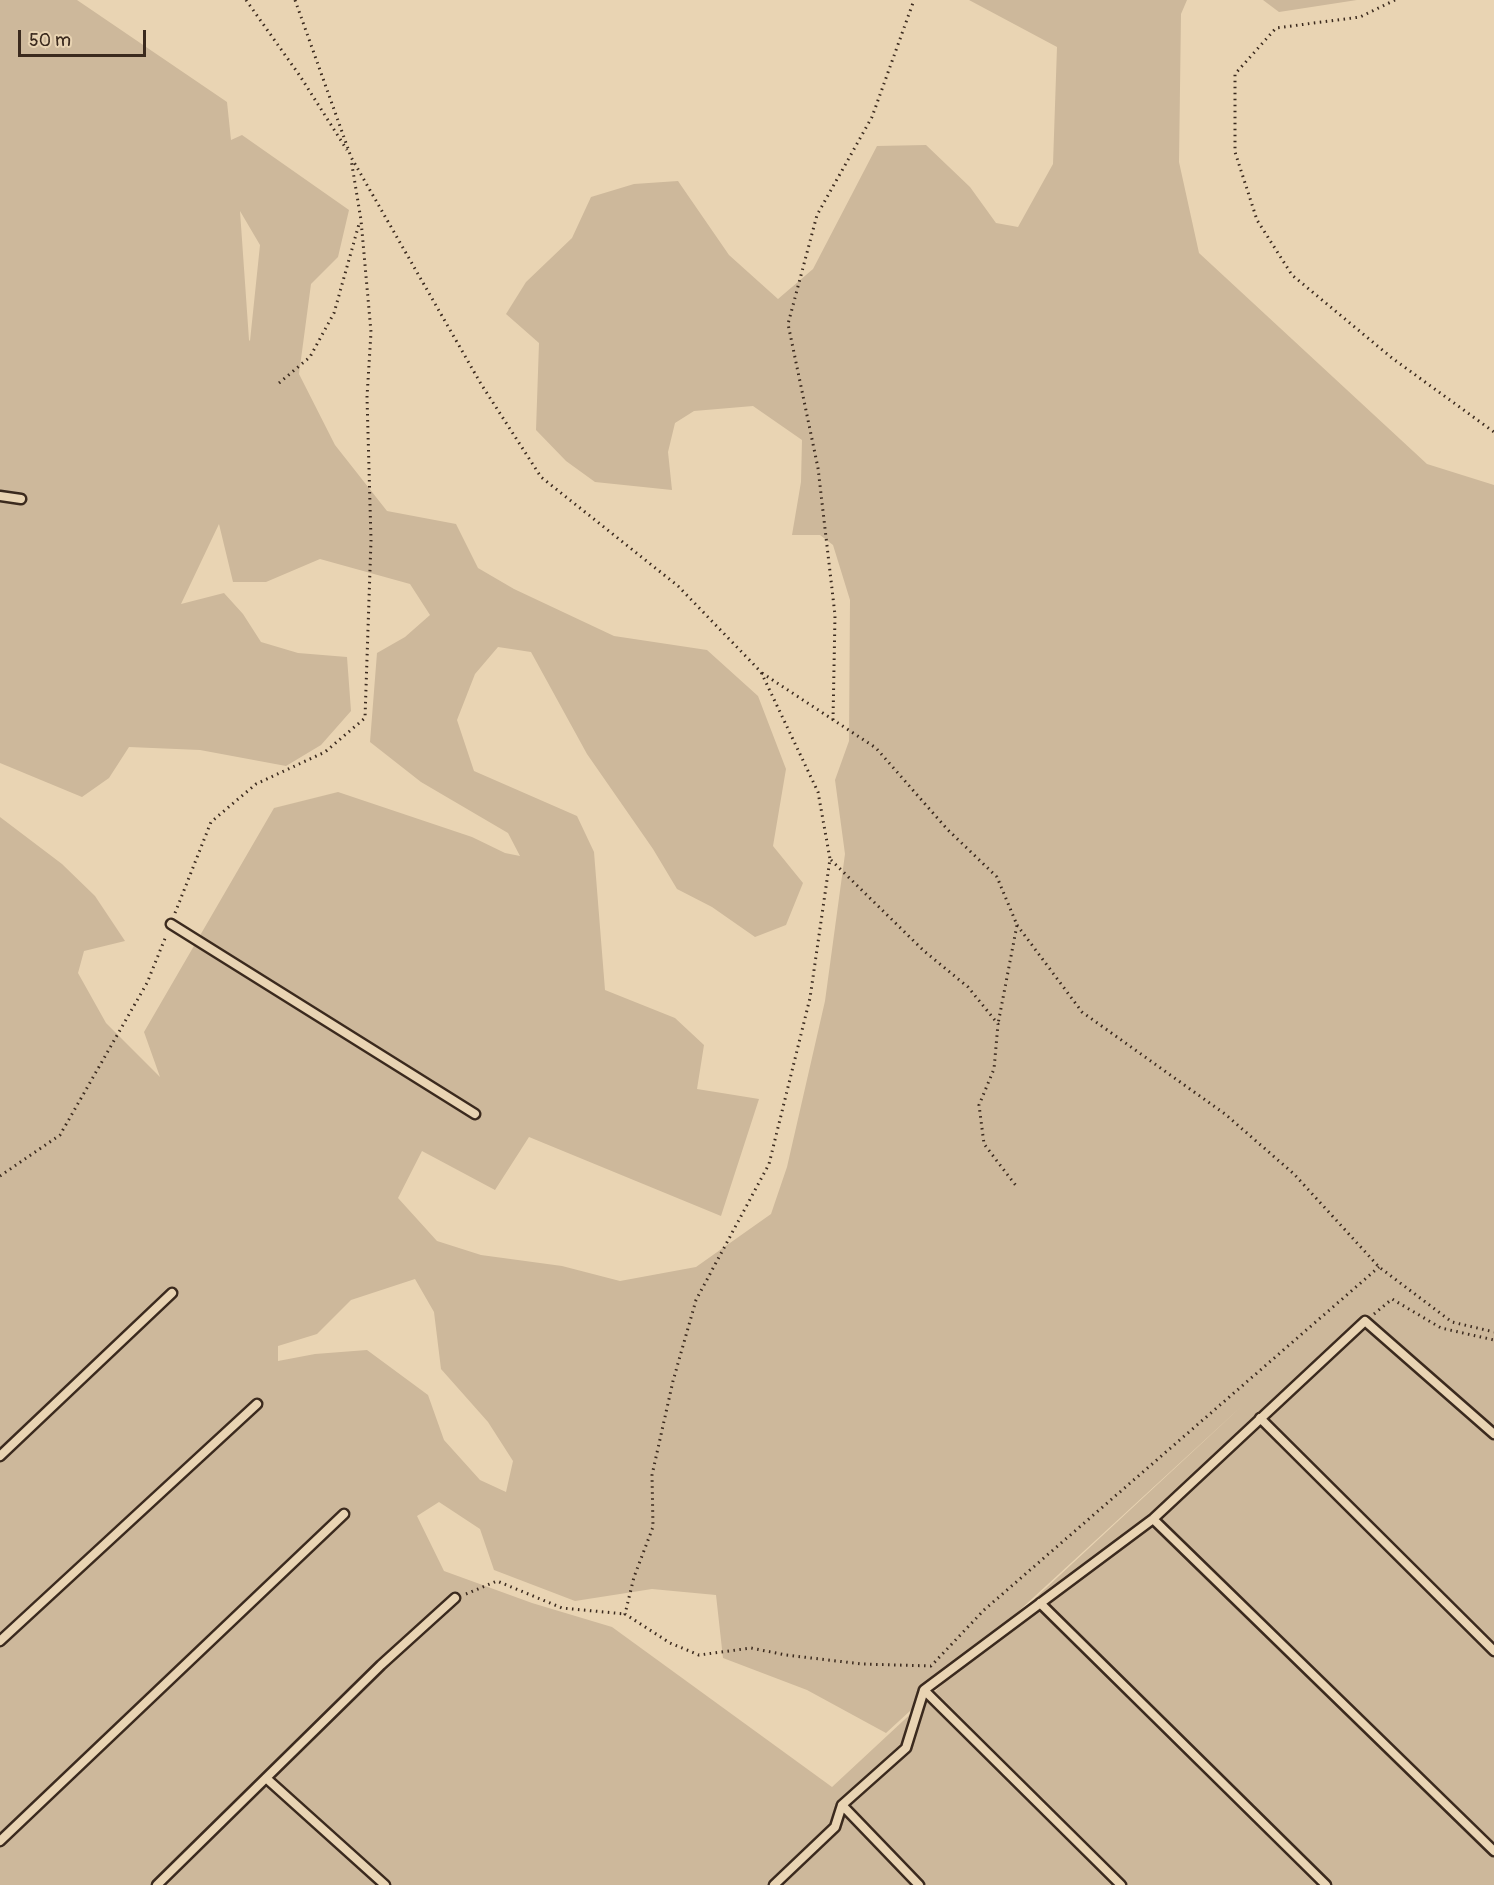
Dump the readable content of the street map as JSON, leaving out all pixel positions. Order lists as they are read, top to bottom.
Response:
{
  "scale_bar": "50 m"
}
